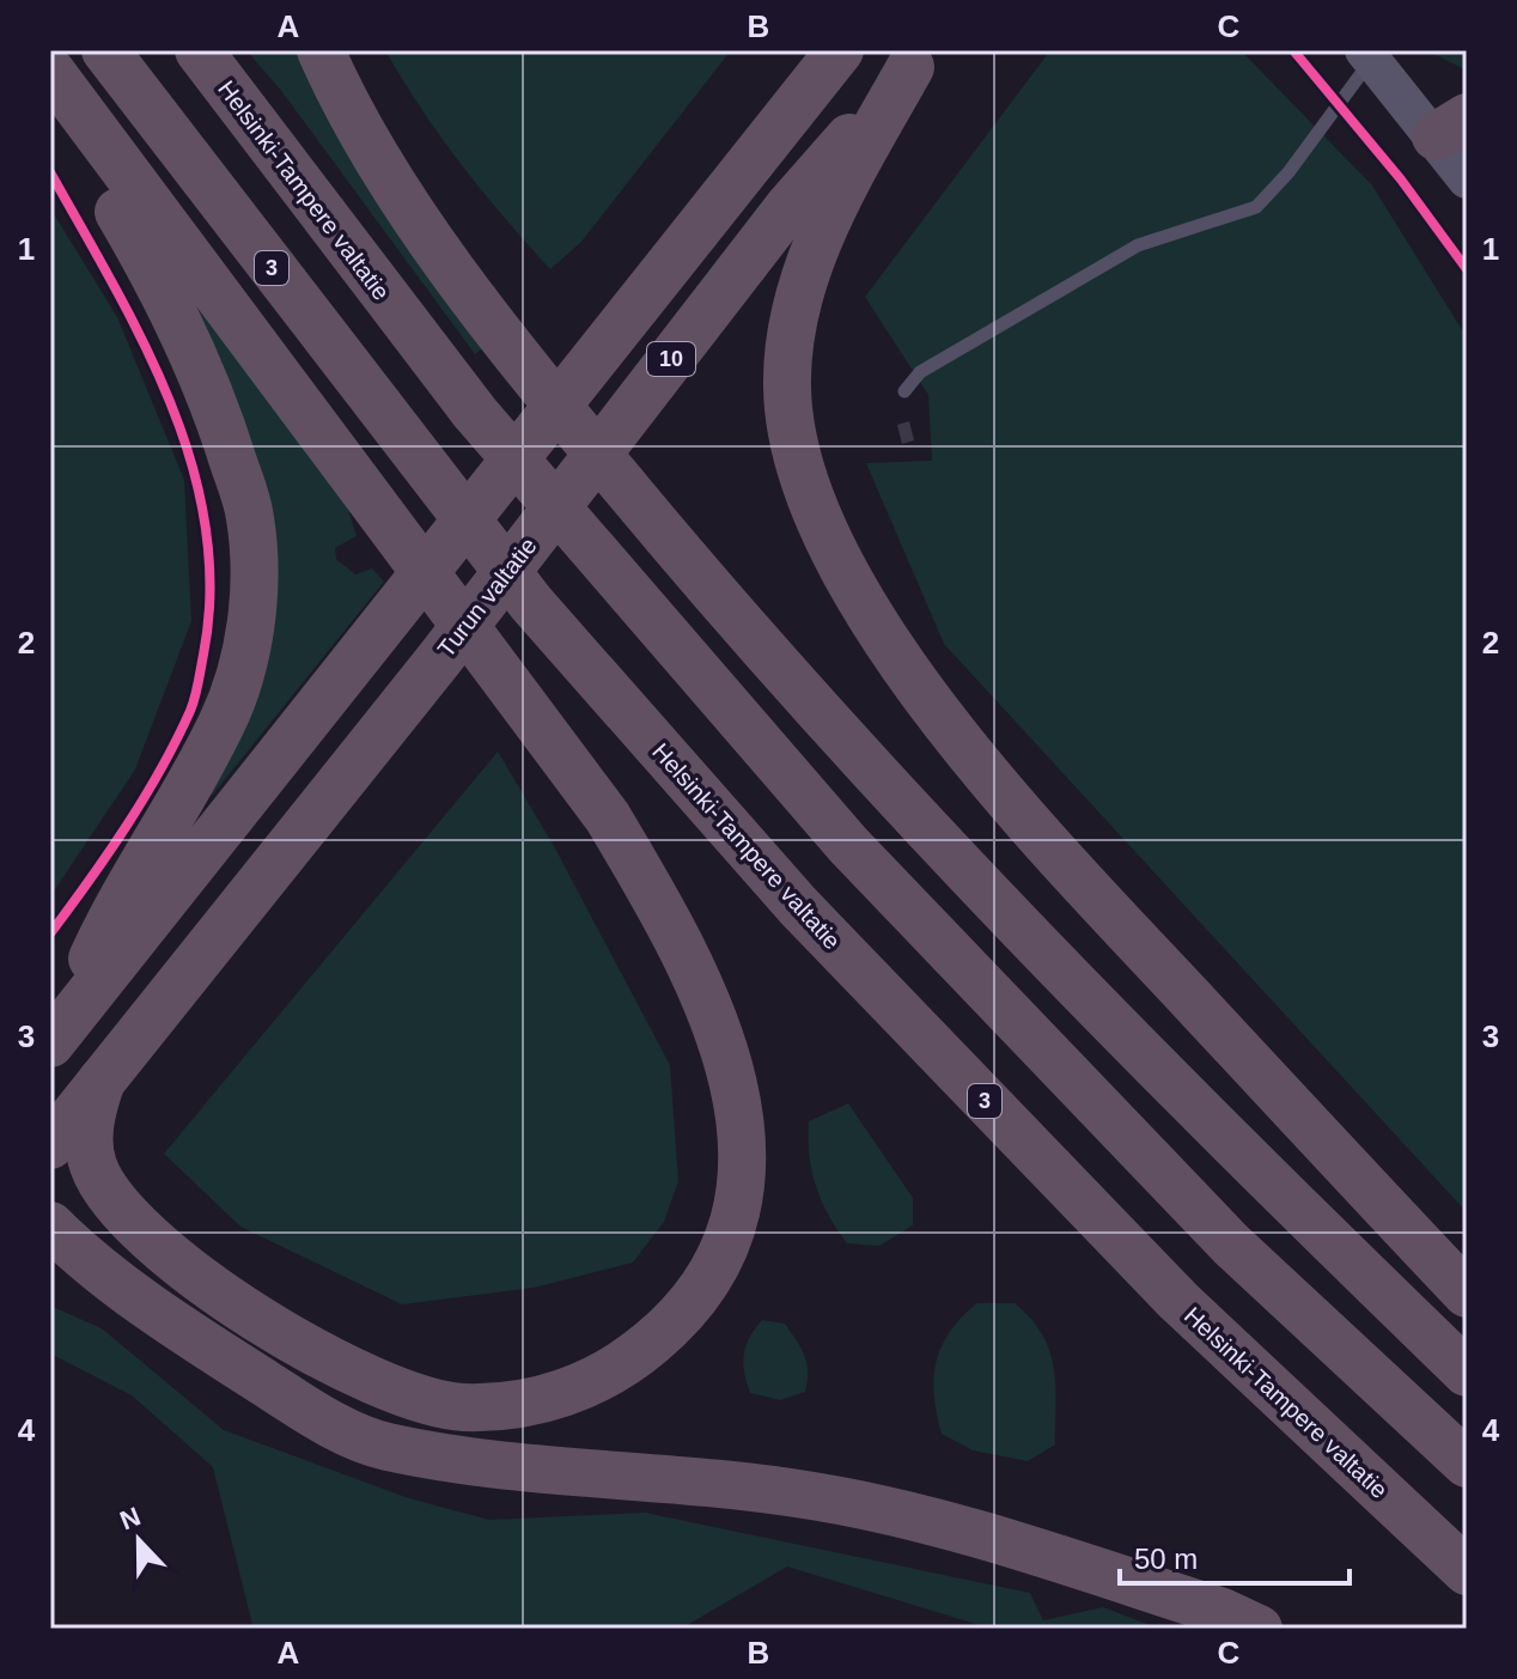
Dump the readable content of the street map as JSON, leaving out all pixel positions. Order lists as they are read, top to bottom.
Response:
{
  "streets": {
    "highway": [
      "Helsinki-Tampere valtatie",
      "3",
      "10",
      "Turun valtatie"
    ]
  },
  "scale_bar": "50 m",
  "north": "top",
  "grid": {
    "columns": ["A", "B", "C"],
    "rows": [
      "1",
      "2",
      "3",
      "4"
    ]
  }
}
